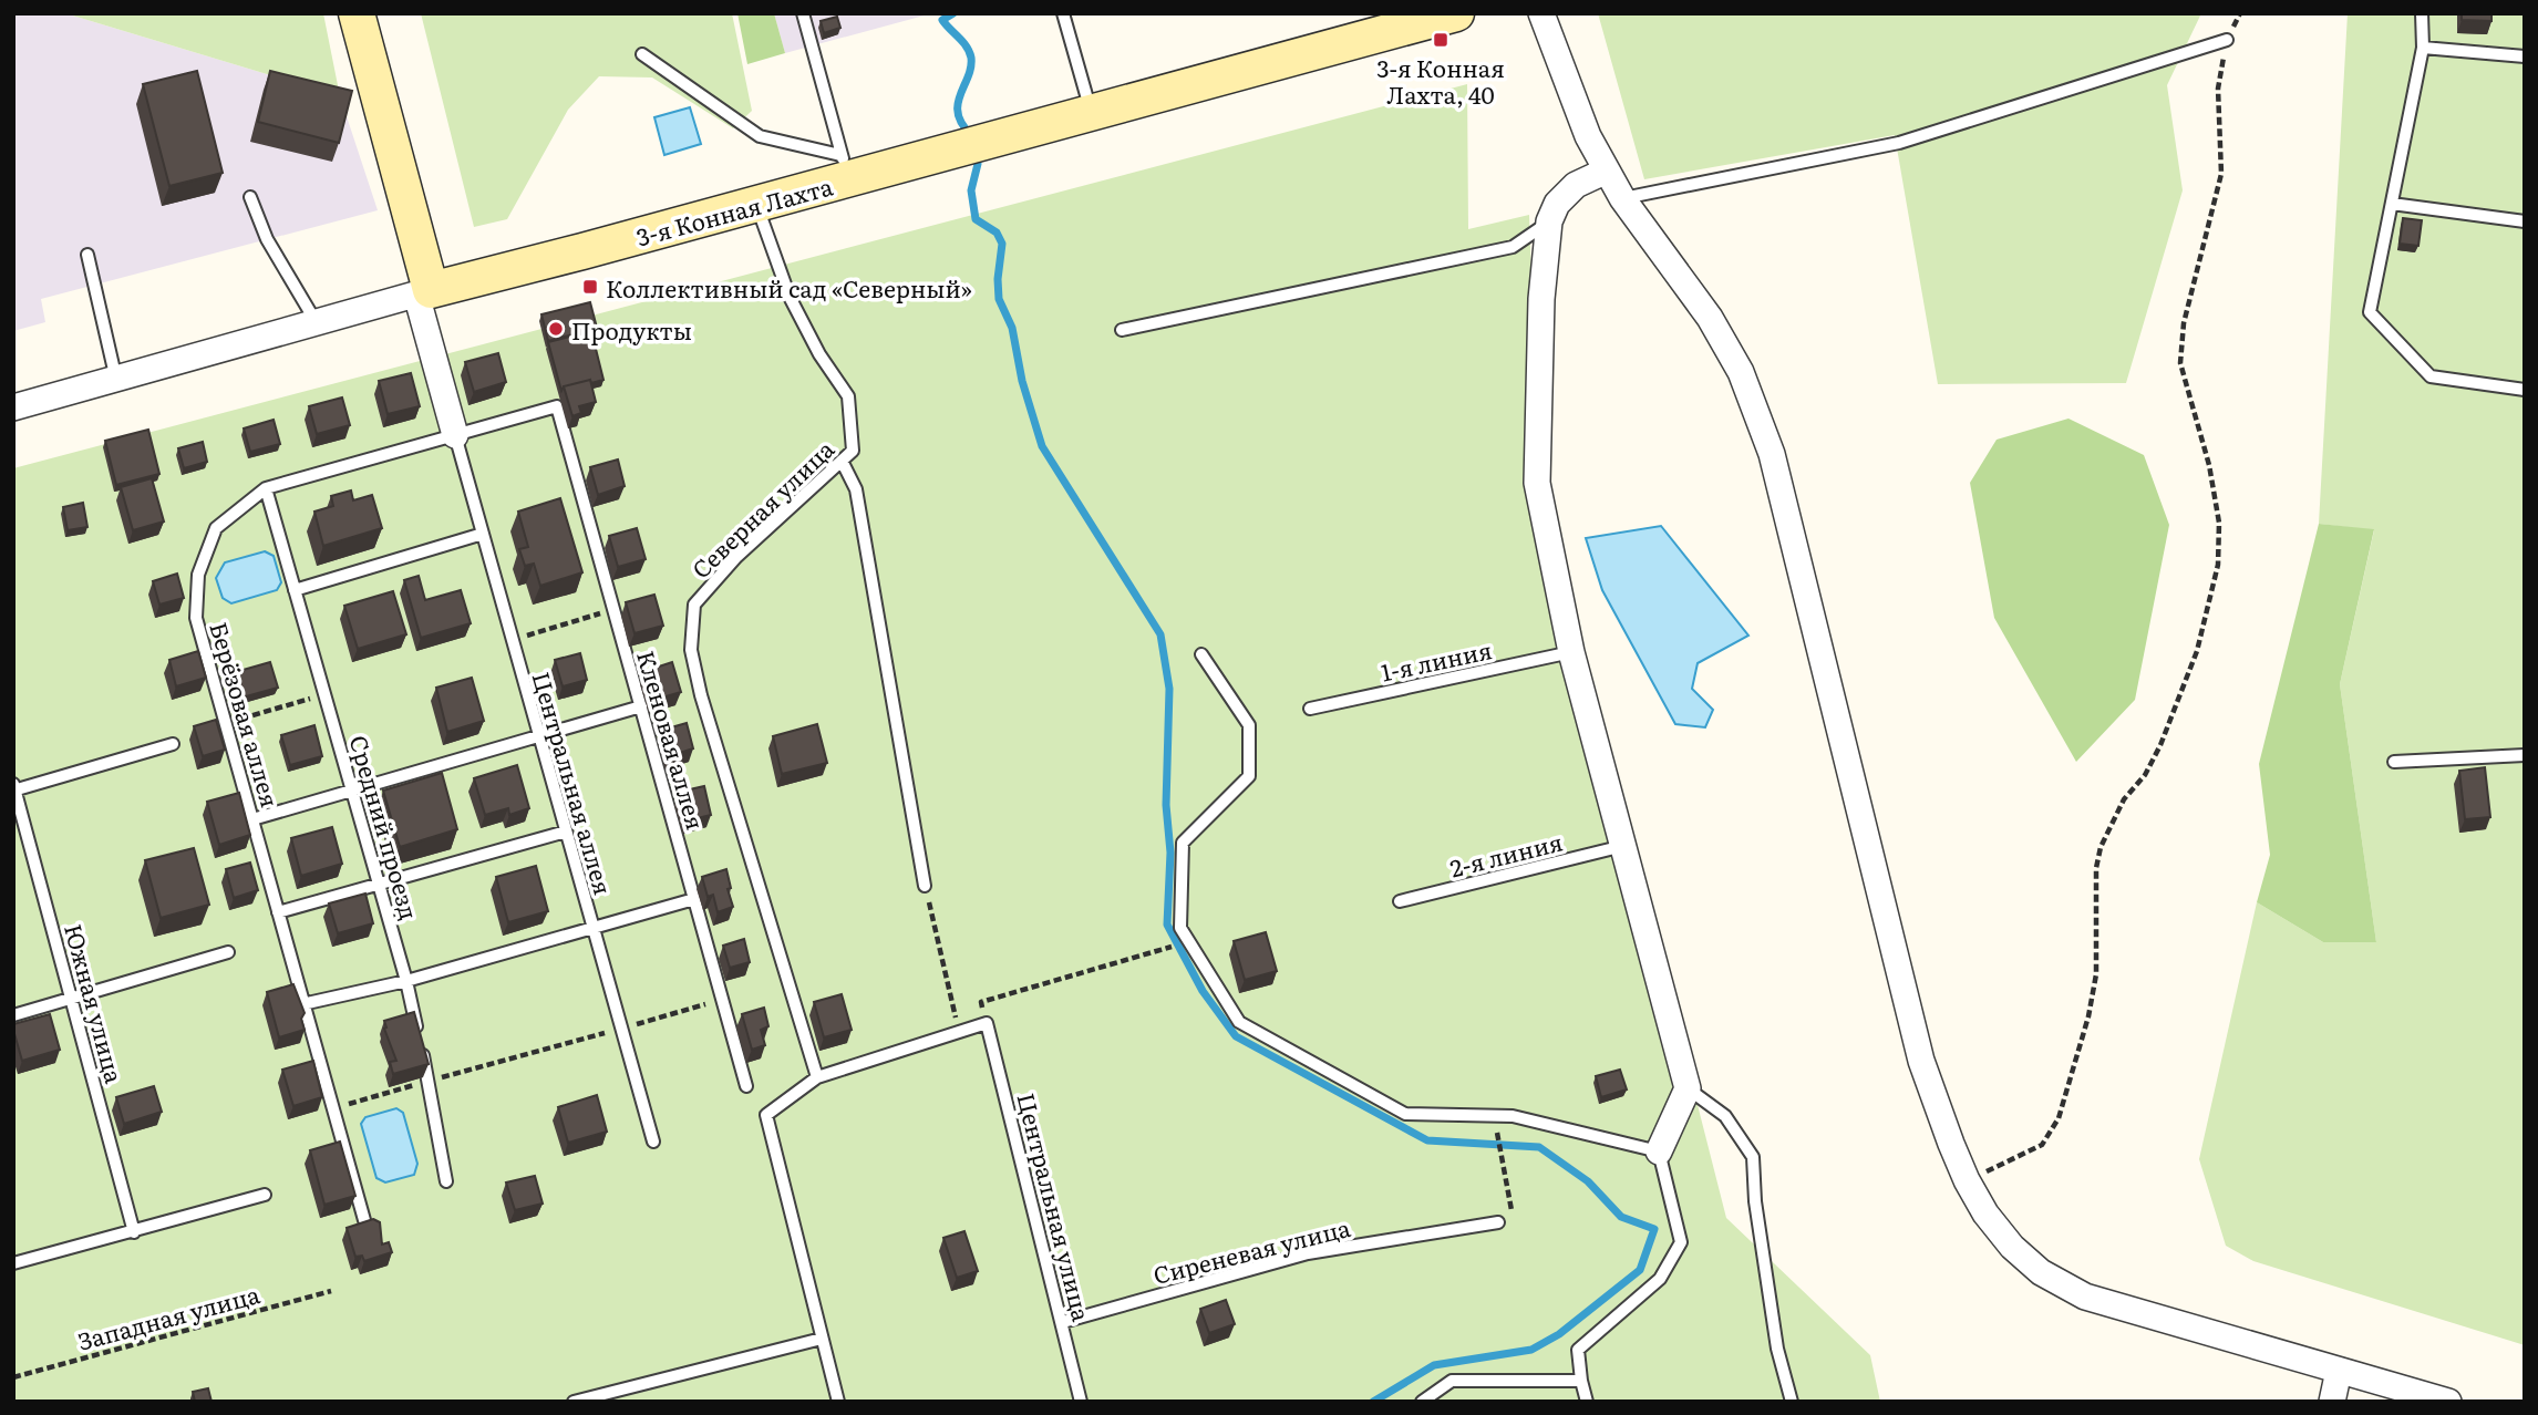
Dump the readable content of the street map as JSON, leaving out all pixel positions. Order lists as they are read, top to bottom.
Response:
{
  "streets": {
    "main road": ["3-я Конная Лахта"],
    "lane": [
      "Северная улица",
      "1-я линия",
      "Берёзовая аллея",
      "Кленовая аллея",
      "Центральная аллея",
      "Средний проезд",
      "2-я линия",
      "Южная улица",
      "Центральная улица",
      "Сиреневая улица"
    ],
    "path": ["Западная улица"]
  },
  "crossings": [
    ["3-я Конная Лахта", "Северная улица"],
    ["Берёзовая аллея", "Кленовая аллея"],
    ["Берёзовая аллея", "Центральная аллея"],
    ["Берёзовая аллея", "Средний проезд"],
    ["Центральная улица", "Сиреневая улица"]
  ],
  "places": {
    "transit": ["3-я Конная Лахта, 40", "Коллективный сад «Северный»"],
    "other": ["Продукты"]
  }
}
